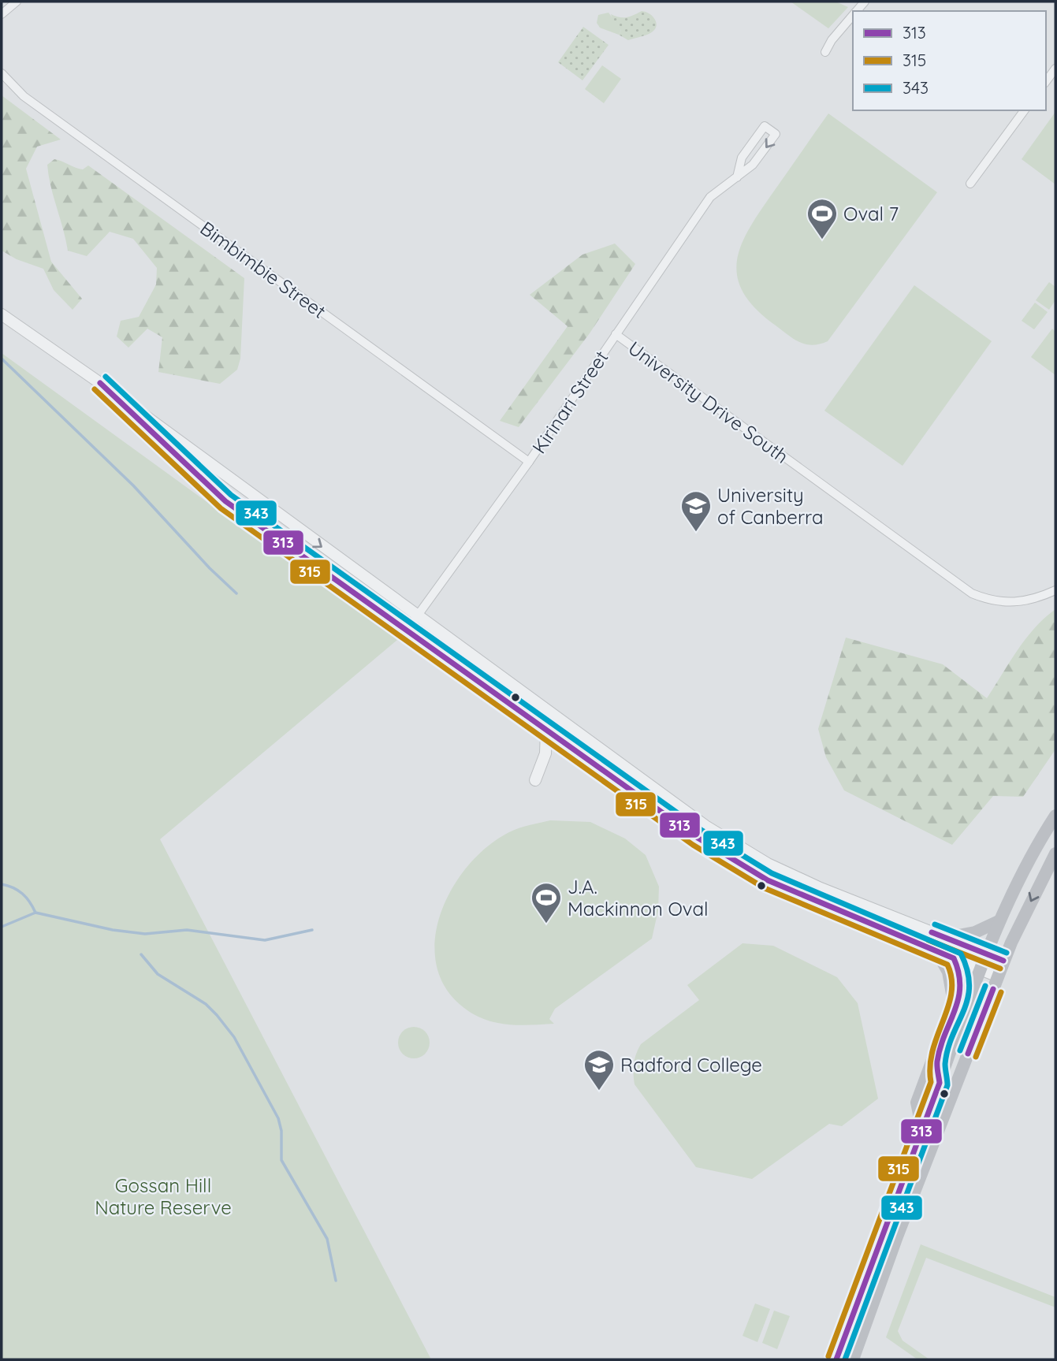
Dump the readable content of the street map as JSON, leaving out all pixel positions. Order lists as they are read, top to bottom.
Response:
{
  "streets": {
    "street": ["Bimbimbie Street", "Kirinari Street", "University Drive South"]
  },
  "crossings": [
    ["Bimbimbie Street", "Kirinari Street"],
    ["Kirinari Street", "University Drive South"]
  ],
  "parks": ["Gossan Hill Nature Reserve"],
  "places": {
    "sports": ["Oval 7", "J.A. Mackinnon Oval"],
    "school or university": ["University of Canberra", "Radford College"]
  },
  "lines": ["transit line 343", "transit line 313", "transit line 315"],
  "legend": ["313", "315", "343"]
}
